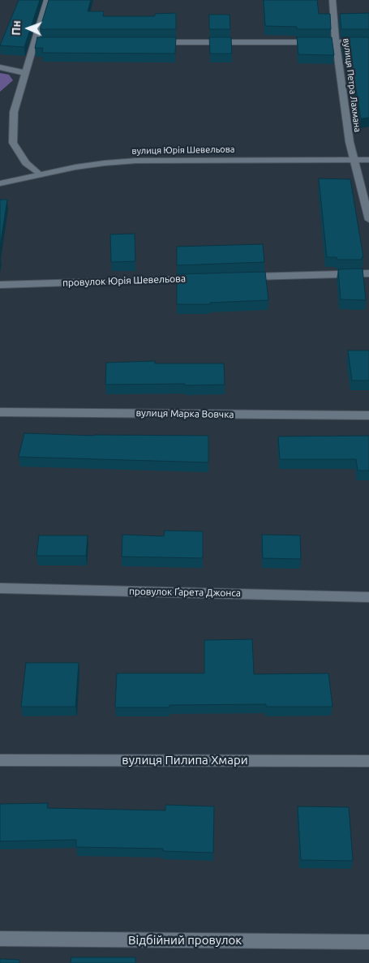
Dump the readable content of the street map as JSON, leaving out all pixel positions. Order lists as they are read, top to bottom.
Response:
{
  "streets": {
    "street": [
      "вулиця Петра Лахмана",
      "вулиця Юрія Шевельова",
      "провулок Юрія Шевельова",
      "вулиця Марка Вовчка",
      "провулок Ґарета Джонса",
      "вулиця Пилипа Хмари",
      "Відбійний провулок"
    ]
  },
  "crossings": [
    ["вулиця Петра Лахмана", "вулиця Юрія Шевельова"]
  ],
  "north": "left"
}
